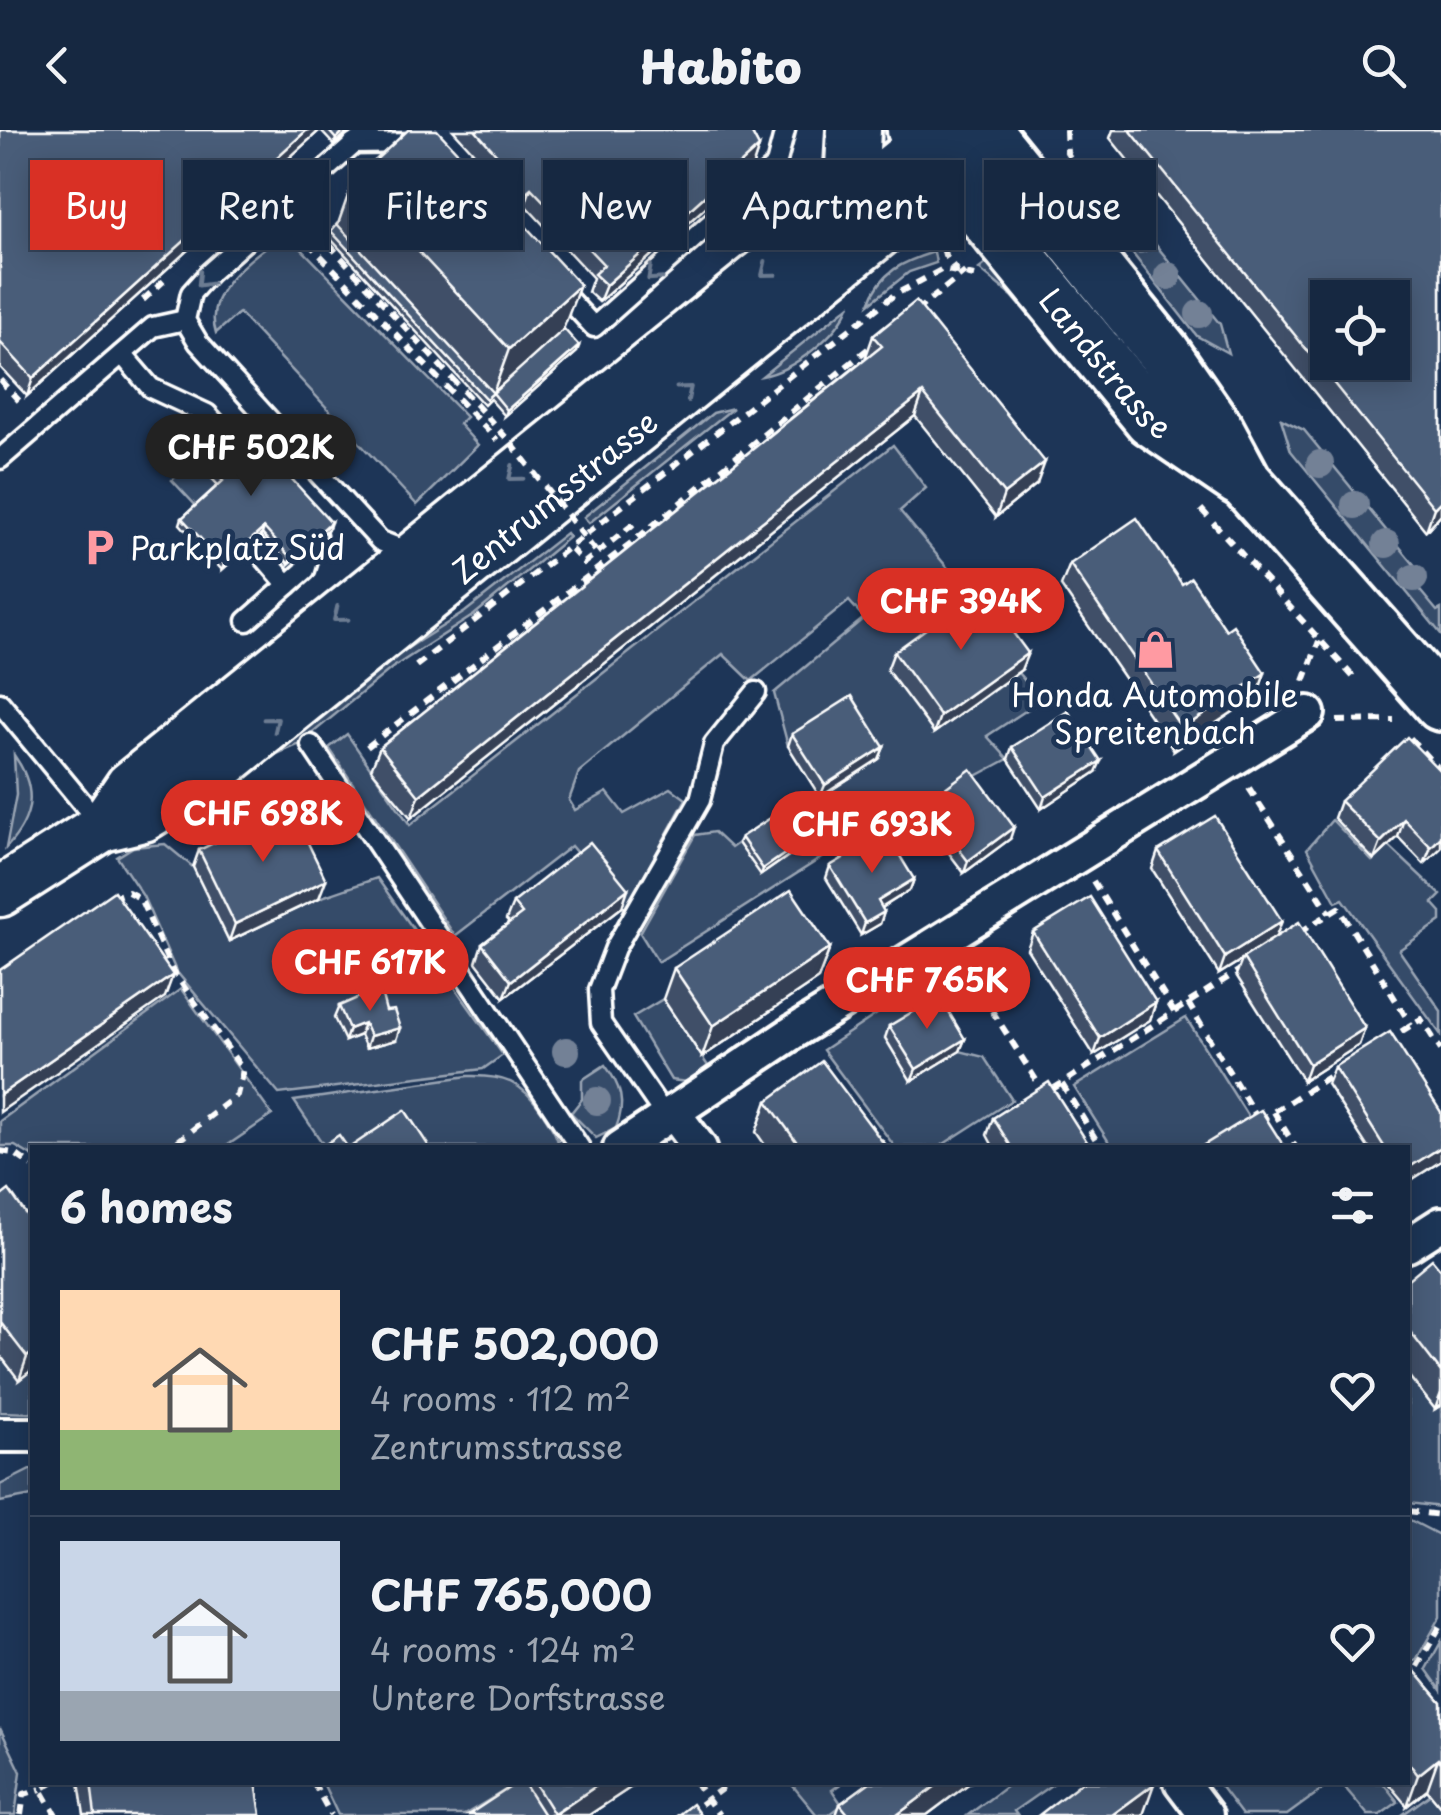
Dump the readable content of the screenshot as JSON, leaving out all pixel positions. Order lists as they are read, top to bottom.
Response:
{
  "streets": {
    "main road": ["Landstrasse"],
    "street": ["Zentrumsstrasse"]
  },
  "crossings": [
    ["Landstrasse", "Zentrumsstrasse"]
  ],
  "places": {
    "parking": ["Parkplatz Süd"],
    "shop": ["Honda Automobile Spreitenbach"]
  },
  "page": {
    "header": "Habito",
    "chip": [
      "Buy",
      "Rent",
      "Filters",
      "New",
      "Apartment",
      "House"
    ],
    "price": [
      "CHF 502K",
      "CHF 394K",
      "CHF 698K",
      "CHF 693K",
      "CHF 617K",
      "CHF 765K"
    ],
    "heading": "6 homes",
    "list": [
      {
        "name": "CHF 502,000",
        "note": "4 rooms · 112 m² · Zentrumsstrasse"
      },
      {
        "name": "CHF 765,000",
        "note": "4 rooms · 124 m² · Untere Dorfstrasse"
      }
    ]
  }
}
